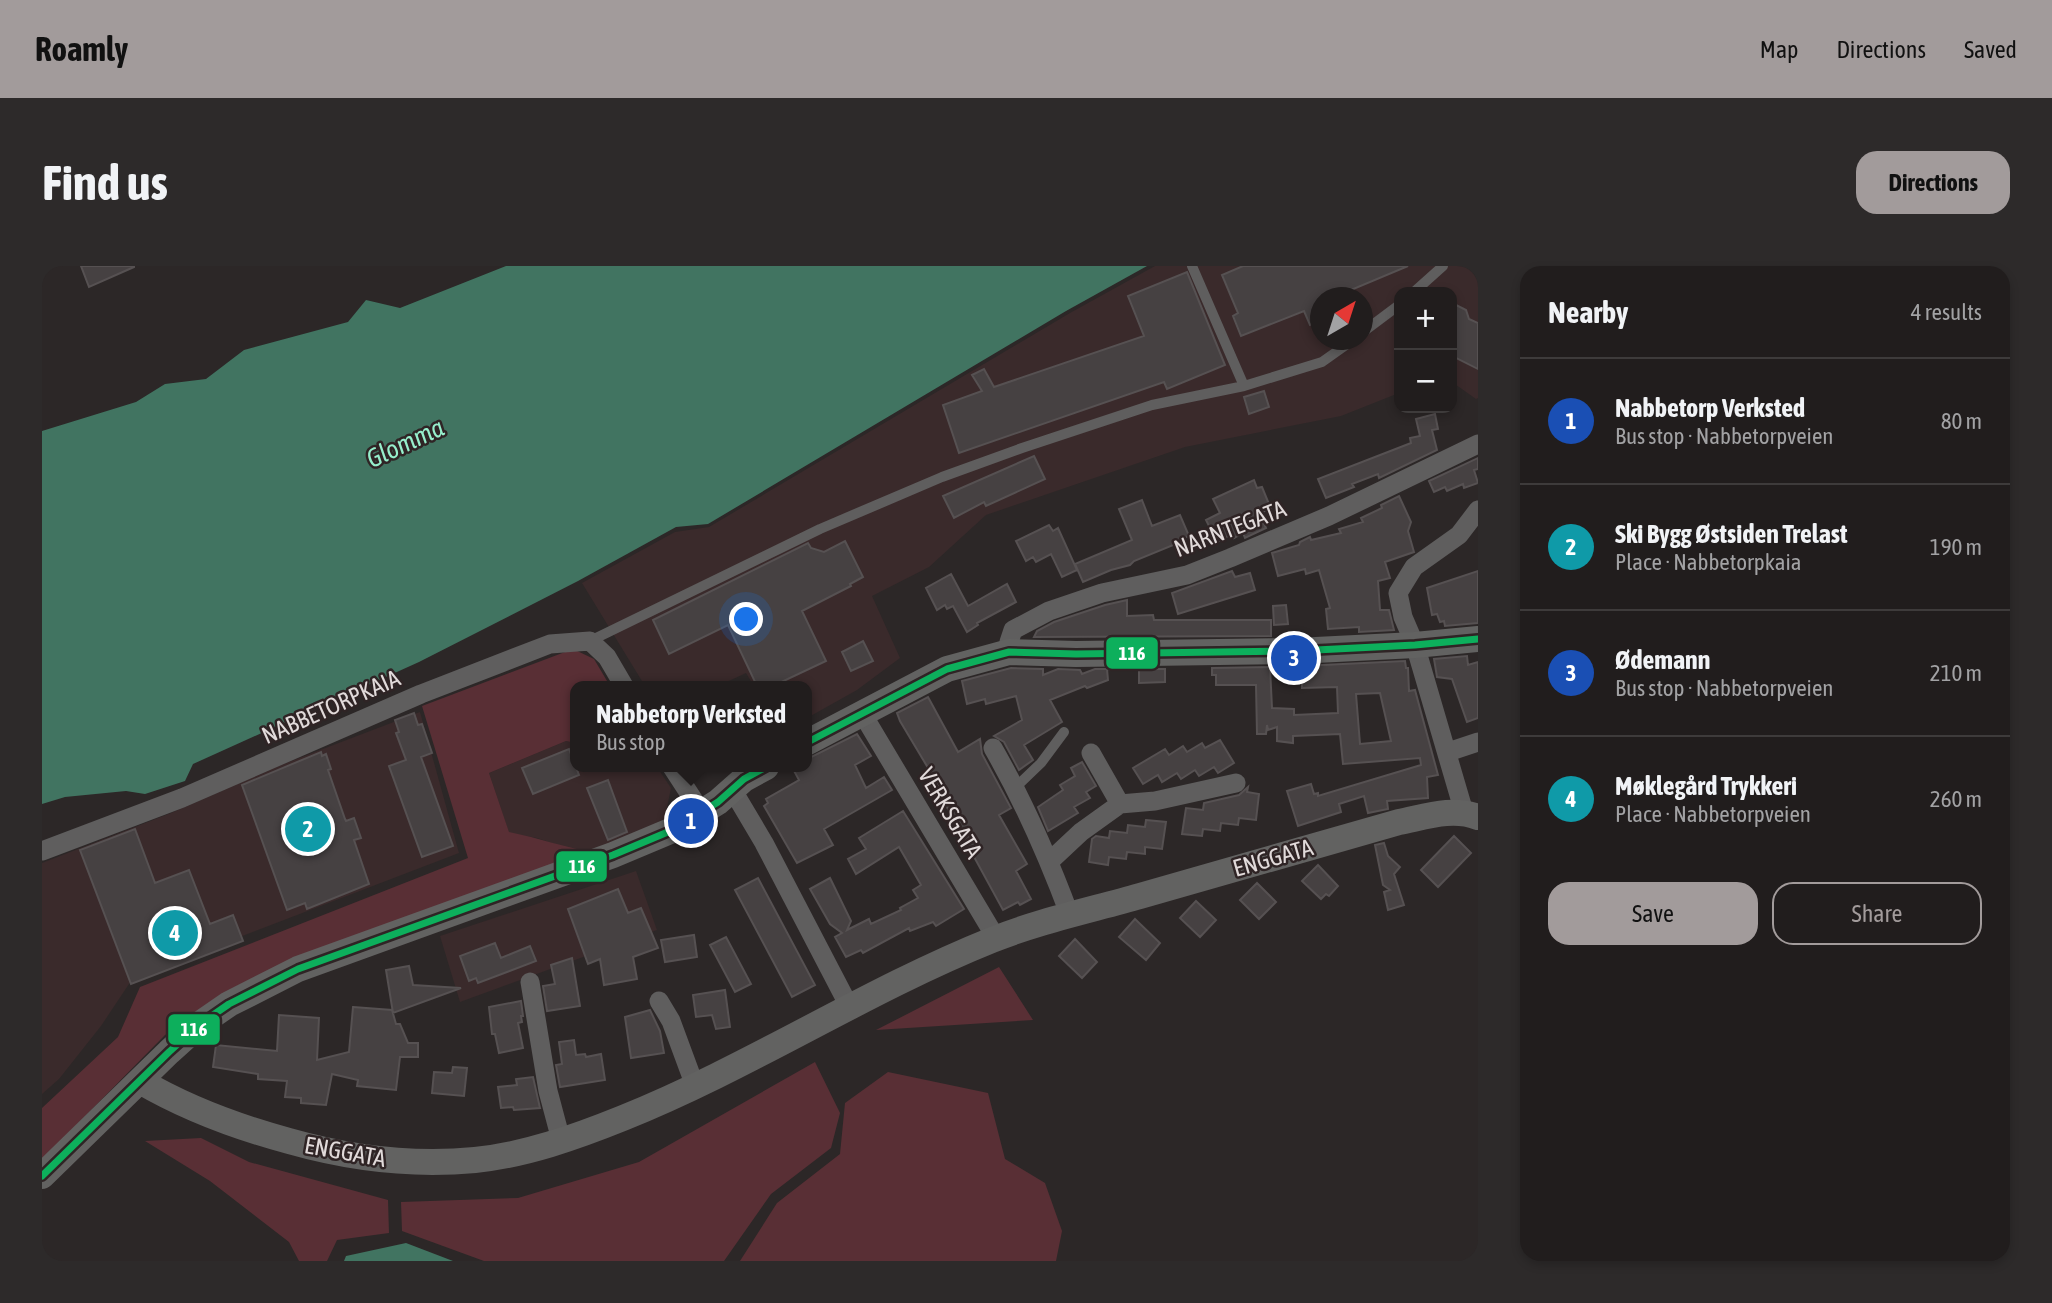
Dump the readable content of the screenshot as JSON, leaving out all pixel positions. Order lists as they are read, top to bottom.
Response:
{
  "streets": {
    "main road": ["ENGGATA"],
    "street": ["NARNTEGATA", "NABBETORPKAIA", "VERKSGATA"]
  },
  "crossings": [
    ["VERKSGATA", "ENGGATA"]
  ],
  "water": ["Glomma"],
  "lines": ["transit line 116"],
  "north": "top right",
  "page": {
    "header": "Roamly",
    "nav": ["Map", "Directions", "Saved"],
    "buttons": [
      "Directions",
      ["Save", "Share"]
    ],
    "title": "Find us",
    "heading": ["Nearby", "4 results"],
    "map_buttons": ["+", "−"],
    "list": [
      {
        "mark": "1",
        "name": "Nabbetorp Verksted",
        "note": "Bus stop · Nabbetorpveien",
        "value": "80 m"
      },
      {
        "mark": "2",
        "name": "Ski Bygg Østsiden Trelast",
        "note": "Place · Nabbetorpkaia",
        "value": "190 m"
      },
      {
        "mark": "3",
        "name": "Ødemann",
        "note": "Bus stop · Nabbetorpveien",
        "value": "210 m"
      },
      {
        "mark": "4",
        "name": "Møklegård Trykkeri",
        "note": "Place · Nabbetorpveien",
        "value": "260 m"
      }
    ],
    "pins": [
      "3",
      "1",
      "2",
      "4"
    ],
    "popup": ["Nabbetorp Verksted", "Bus stop"]
  }
}
